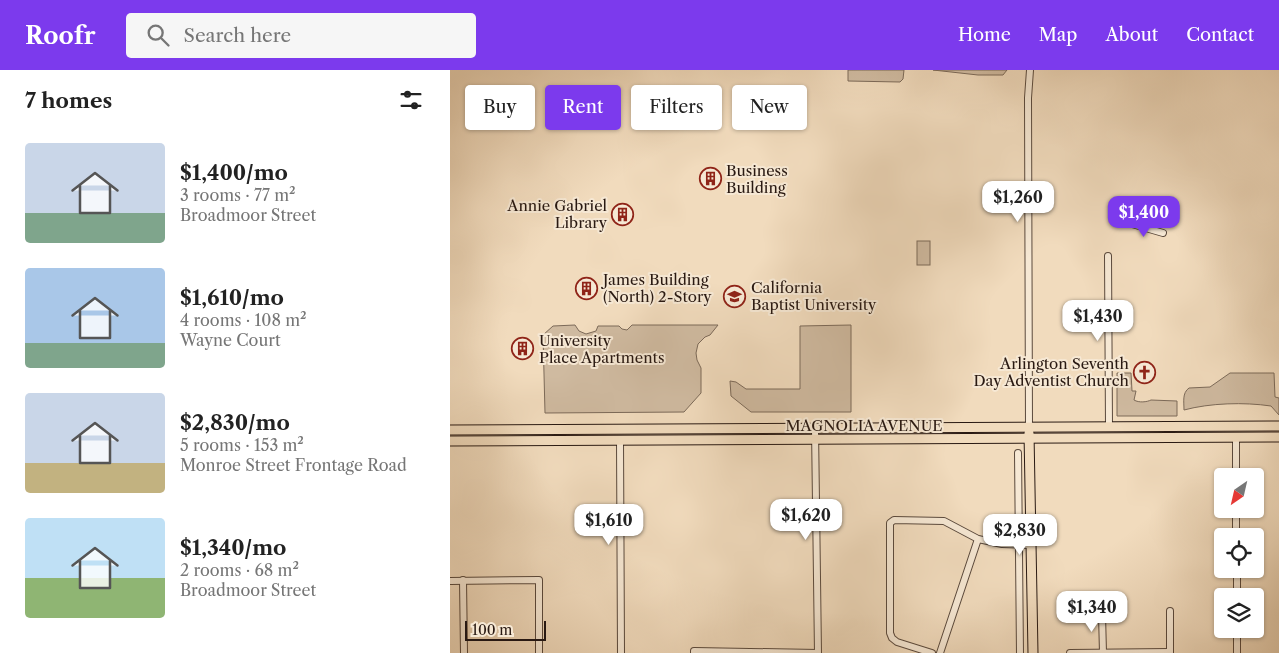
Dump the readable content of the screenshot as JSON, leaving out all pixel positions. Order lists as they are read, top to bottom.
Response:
{
  "streets": {
    "main road": ["MAGNOLIA AVENUE"]
  },
  "places": {
    "building": [
      "Business Building",
      "Annie Gabriel Library",
      "James Building (North) 2-Story",
      "University Place Apartments"
    ],
    "school or university": ["California Baptist University"],
    "church": ["Arlington Seventh Day Adventist Church"]
  },
  "scale_bar": "100 m",
  "north": "bottom left",
  "page": {
    "header": "Roofr",
    "search": "Search here",
    "nav": [
      "Home",
      "Map",
      "About",
      "Contact"
    ],
    "heading": "7 homes",
    "chip": [
      "Buy",
      "Rent",
      "Filters",
      "New"
    ],
    "list": [
      {
        "name": "$1,400/mo",
        "note": "3 rooms · 77 m² · Broadmoor Street"
      },
      {
        "name": "$1,610/mo",
        "note": "4 rooms · 108 m² · Wayne Court"
      },
      {
        "name": "$2,830/mo",
        "note": "5 rooms · 153 m² · Monroe Street Frontage Road"
      },
      {
        "name": "$1,340/mo",
        "note": "2 rooms · 68 m² · Broadmoor Street"
      }
    ],
    "price": [
      "$1,260",
      "$1,400",
      "$1,430",
      "$1,620",
      "$1,610",
      "$2,830",
      "$1,340"
    ],
    "scale": "100 m"
  }
}
